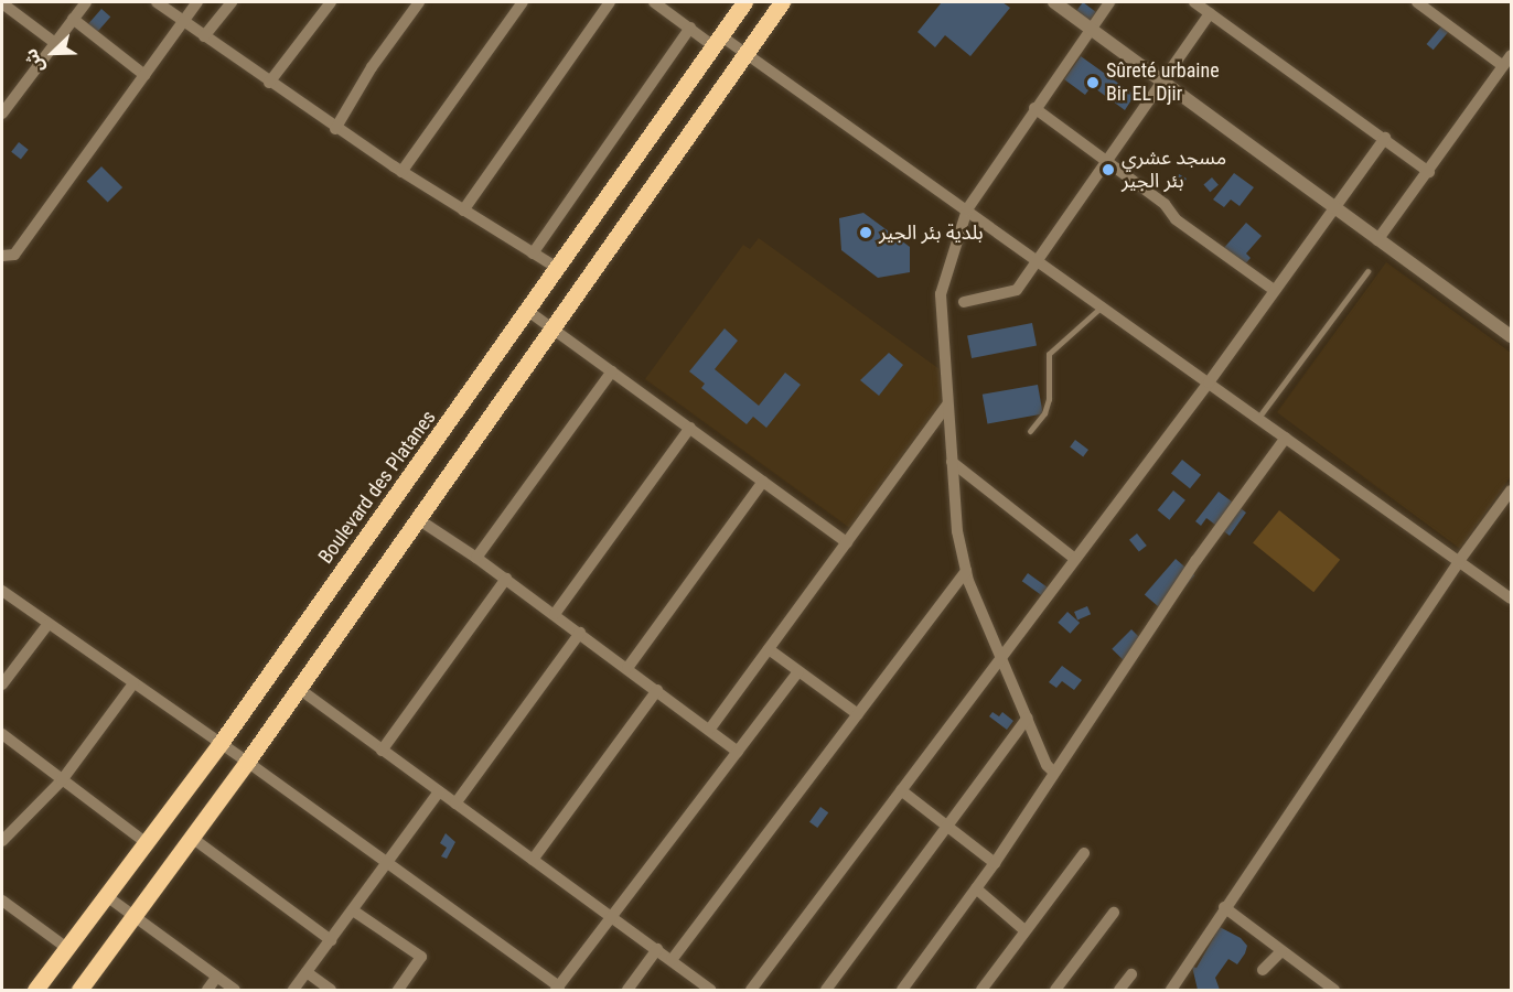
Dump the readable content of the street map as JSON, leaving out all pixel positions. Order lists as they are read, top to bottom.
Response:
{
  "streets": {
    "main road": ["Boulevard des Platanes"]
  },
  "places": ["Sûreté urbaine Bir EL Djir", "مسجد عشري بئر الجير", "بلدية بئر الجير"],
  "north": "bottom left"
}
